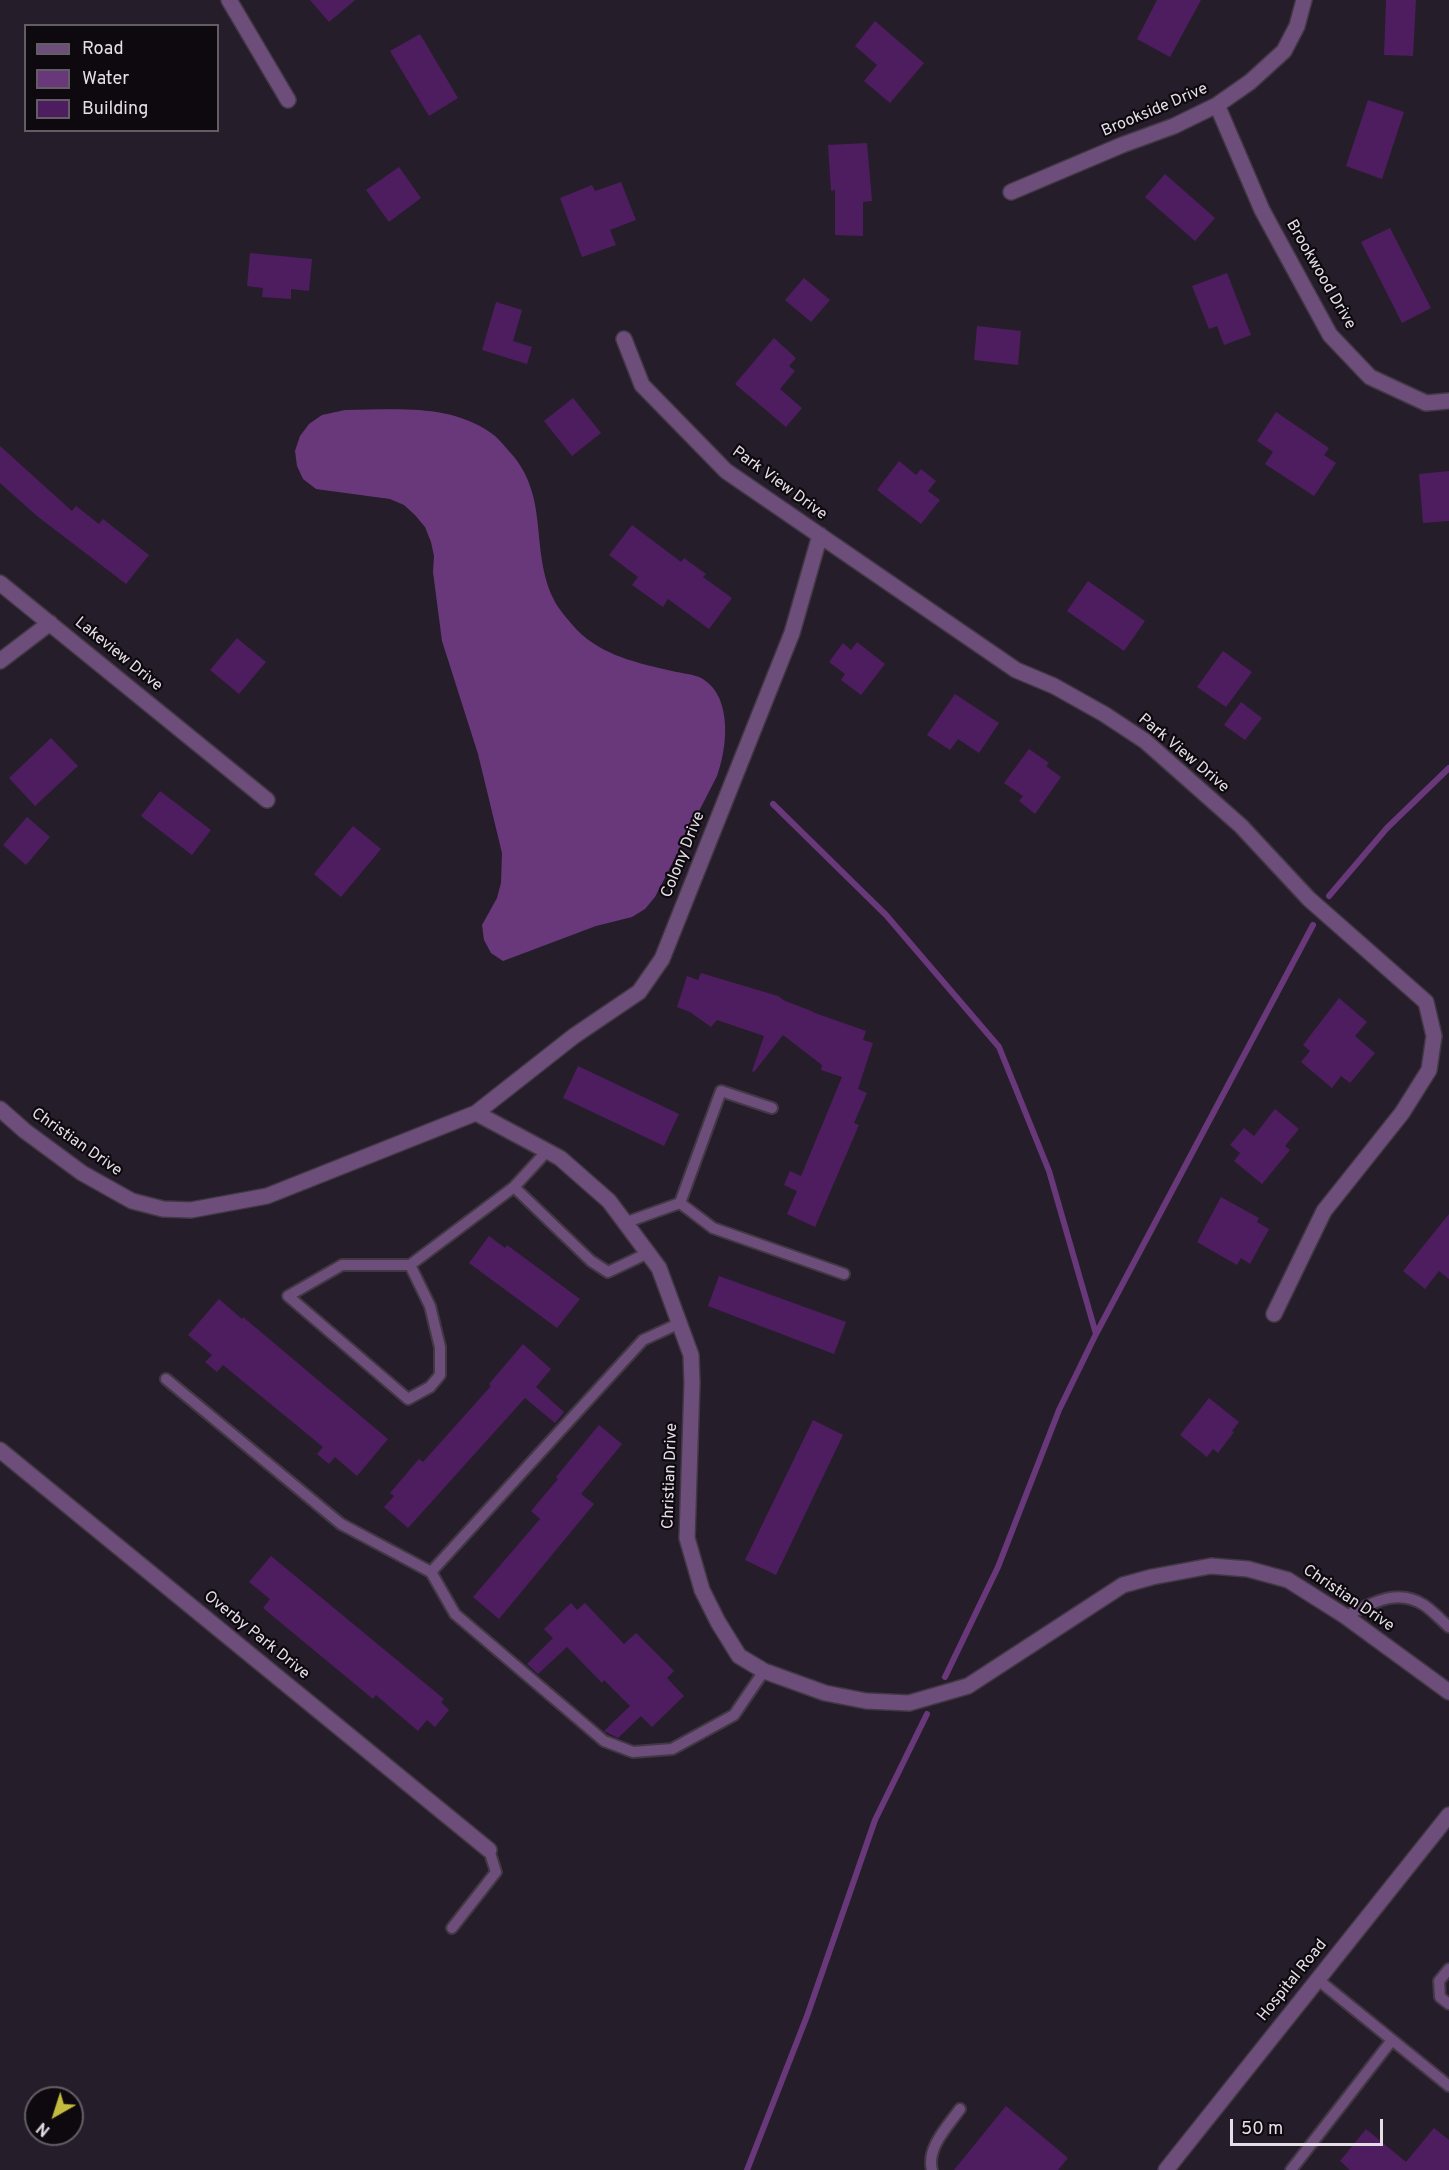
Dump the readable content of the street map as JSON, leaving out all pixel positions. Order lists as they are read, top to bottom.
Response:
{
  "streets": {
    "street": [
      "Brookside Drive",
      "Brookwood Drive",
      "Park View Drive",
      "Lakeview Drive",
      "Colony Drive",
      "Christian Drive",
      "Overby Park Drive",
      "Hospital Road"
    ]
  },
  "crossings": [
    ["Brookside Drive", "Brookwood Drive"],
    ["Park View Drive", "Colony Drive"],
    ["Colony Drive", "Christian Drive"]
  ],
  "legend": ["Road", "Water", "Building"],
  "scale_bar": "50 m",
  "north": "bottom left"
}
